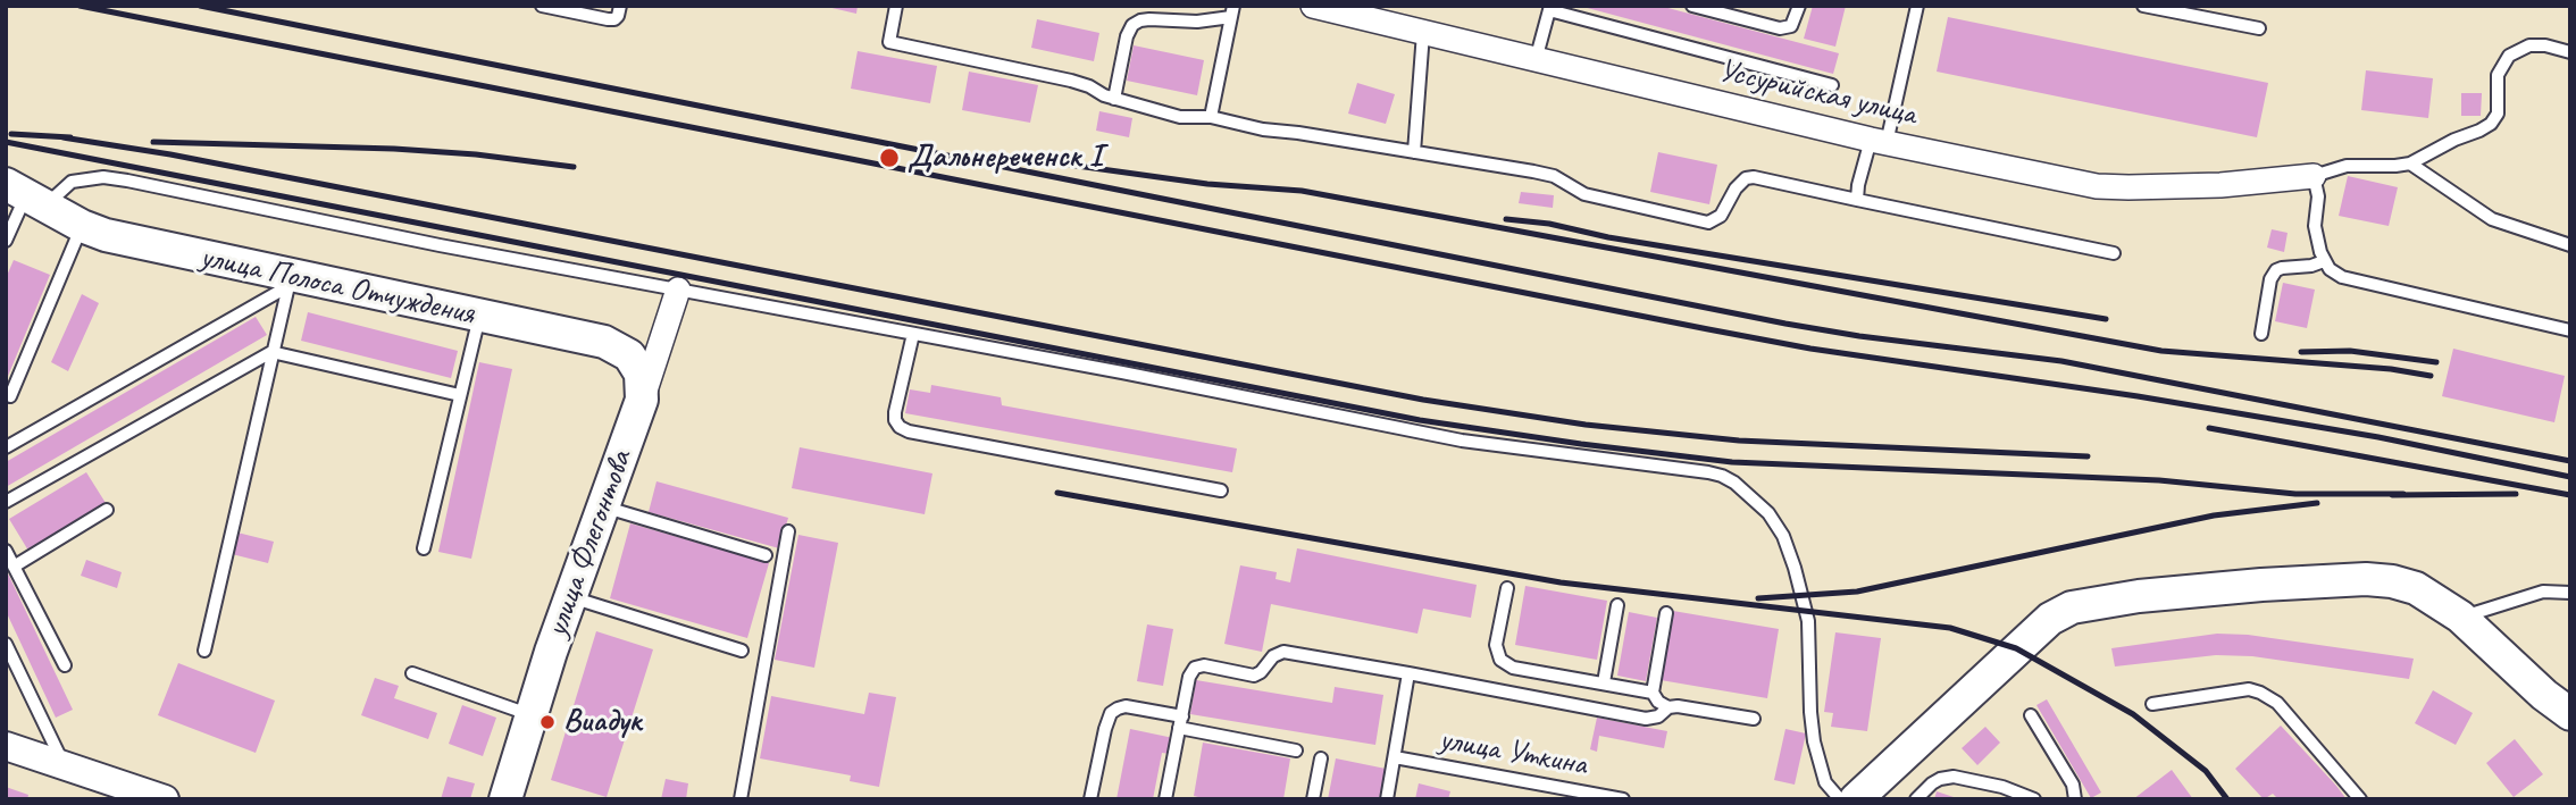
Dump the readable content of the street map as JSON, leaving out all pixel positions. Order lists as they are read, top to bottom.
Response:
{
  "streets": {
    "main road": ["улица Полоса Отчуждения", "улица Флегонтова"],
    "street": ["Уссурийская улица"],
    "lane": ["улица Уткина"]
  },
  "crossings": [
    ["улица Полоса Отчуждения", "улица Флегонтова"]
  ],
  "places": ["Дальнереченск I", "Виадук"]
}
